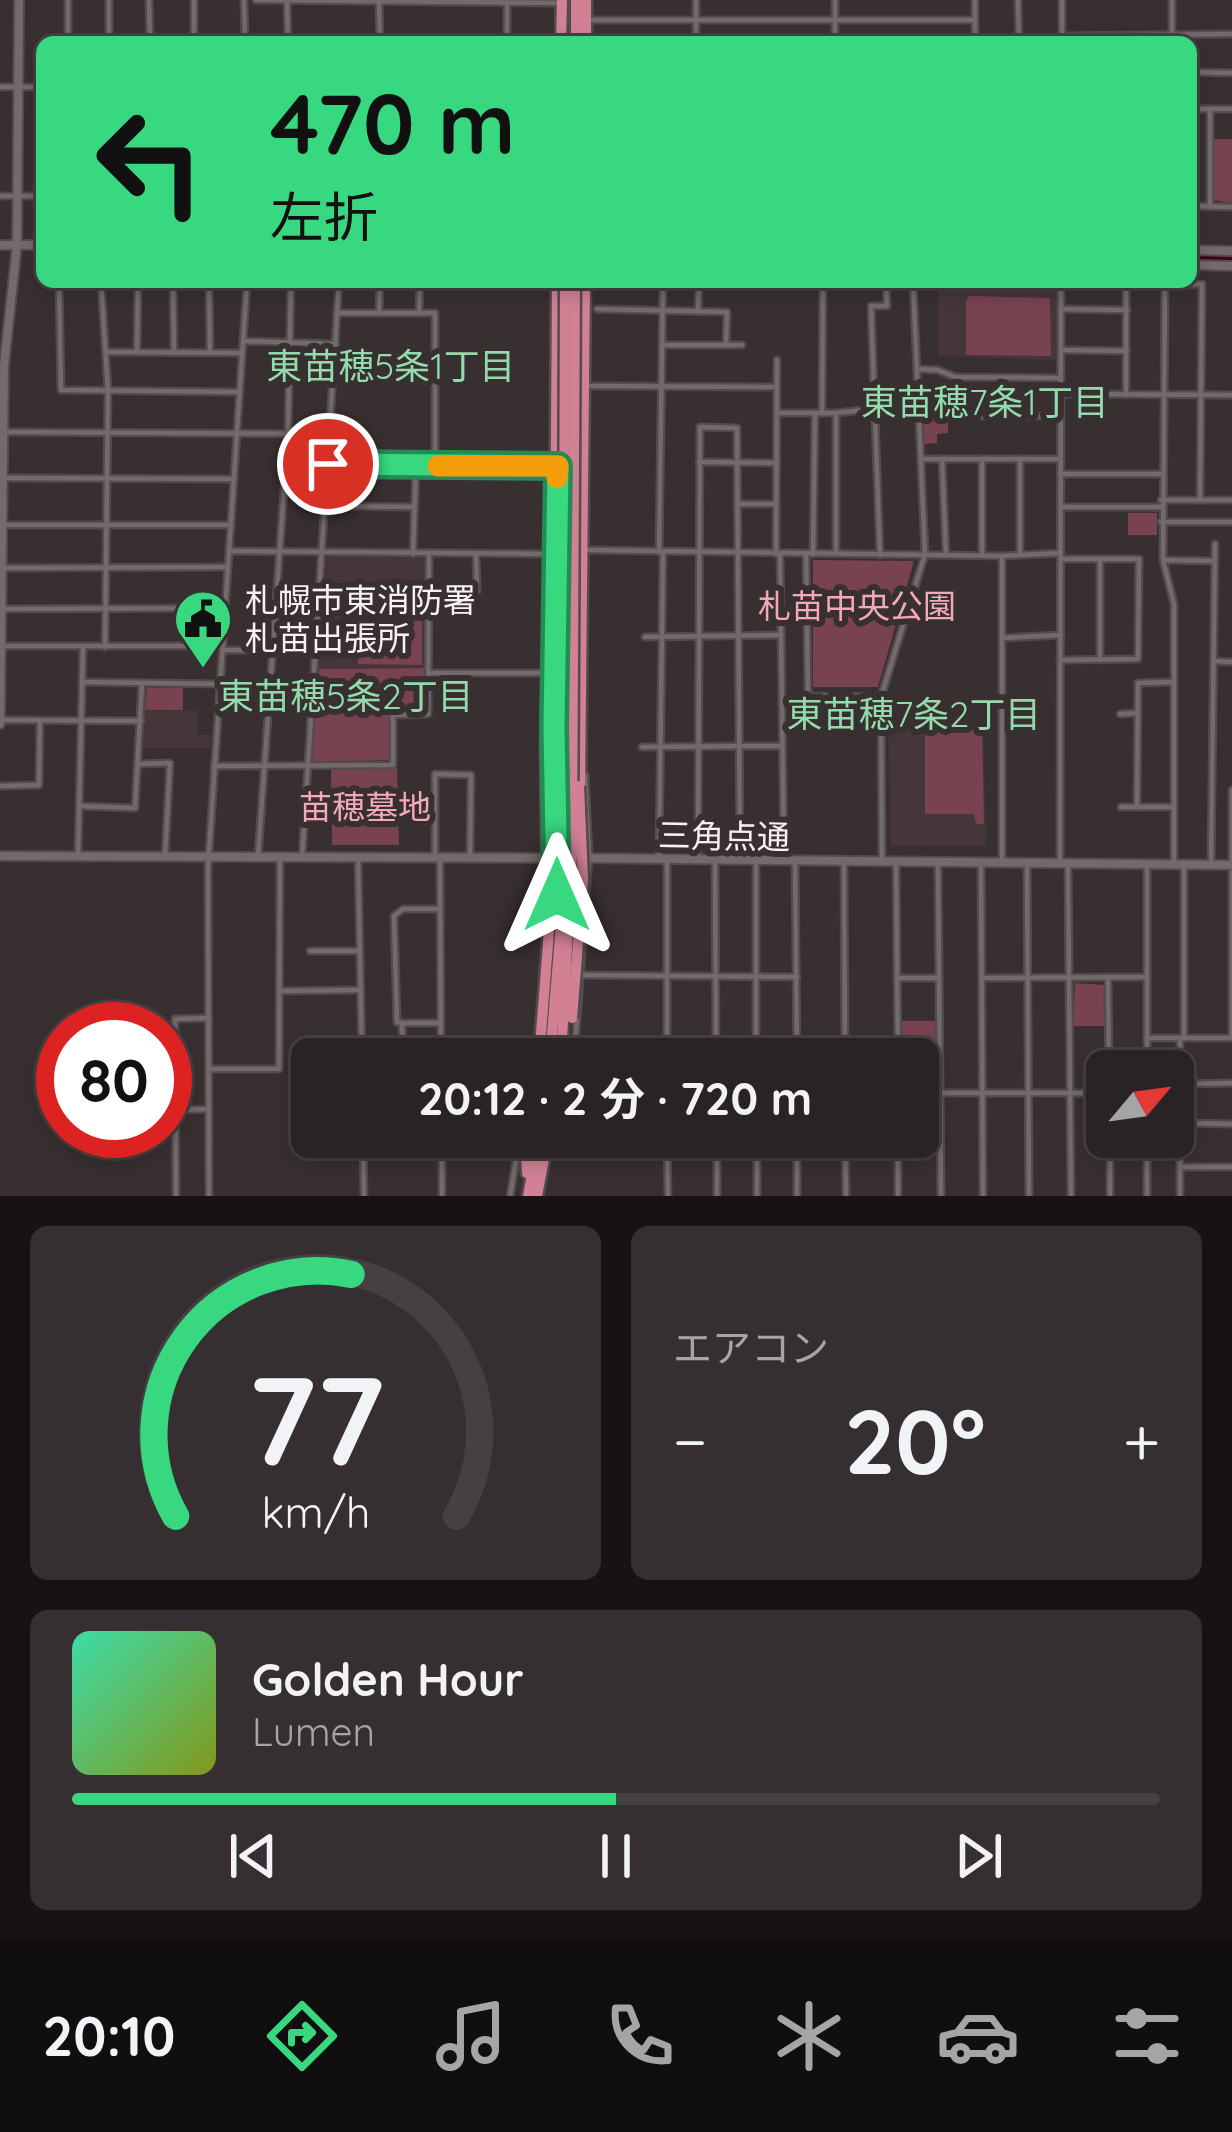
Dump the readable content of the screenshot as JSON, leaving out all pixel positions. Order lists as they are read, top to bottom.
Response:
{
  "streets": {
    "street": ["三角点通"]
  },
  "districts": [
    "東苗穂5条1丁目",
    "東苗穂7条1丁目",
    "東苗穂5条2丁目",
    "東苗穂7条2丁目"
  ],
  "parks": ["札苗中央公園", "苗穂墓地"],
  "places": {
    "public building": ["札幌市東消防署 札苗出張所"]
  },
  "north": "top right",
  "page": {
    "turn": ["470 m", "左折"],
    "limit": "80",
    "trip": "20:12 · 2 分 · 720 m",
    "tile": "エアコン",
    "heat": ["−", "20°", "+"],
    "song": ["Golden Hour", "Lumen"],
    "tabs": "20:10",
    "gauge": ["77", "km/h"]
  }
}
